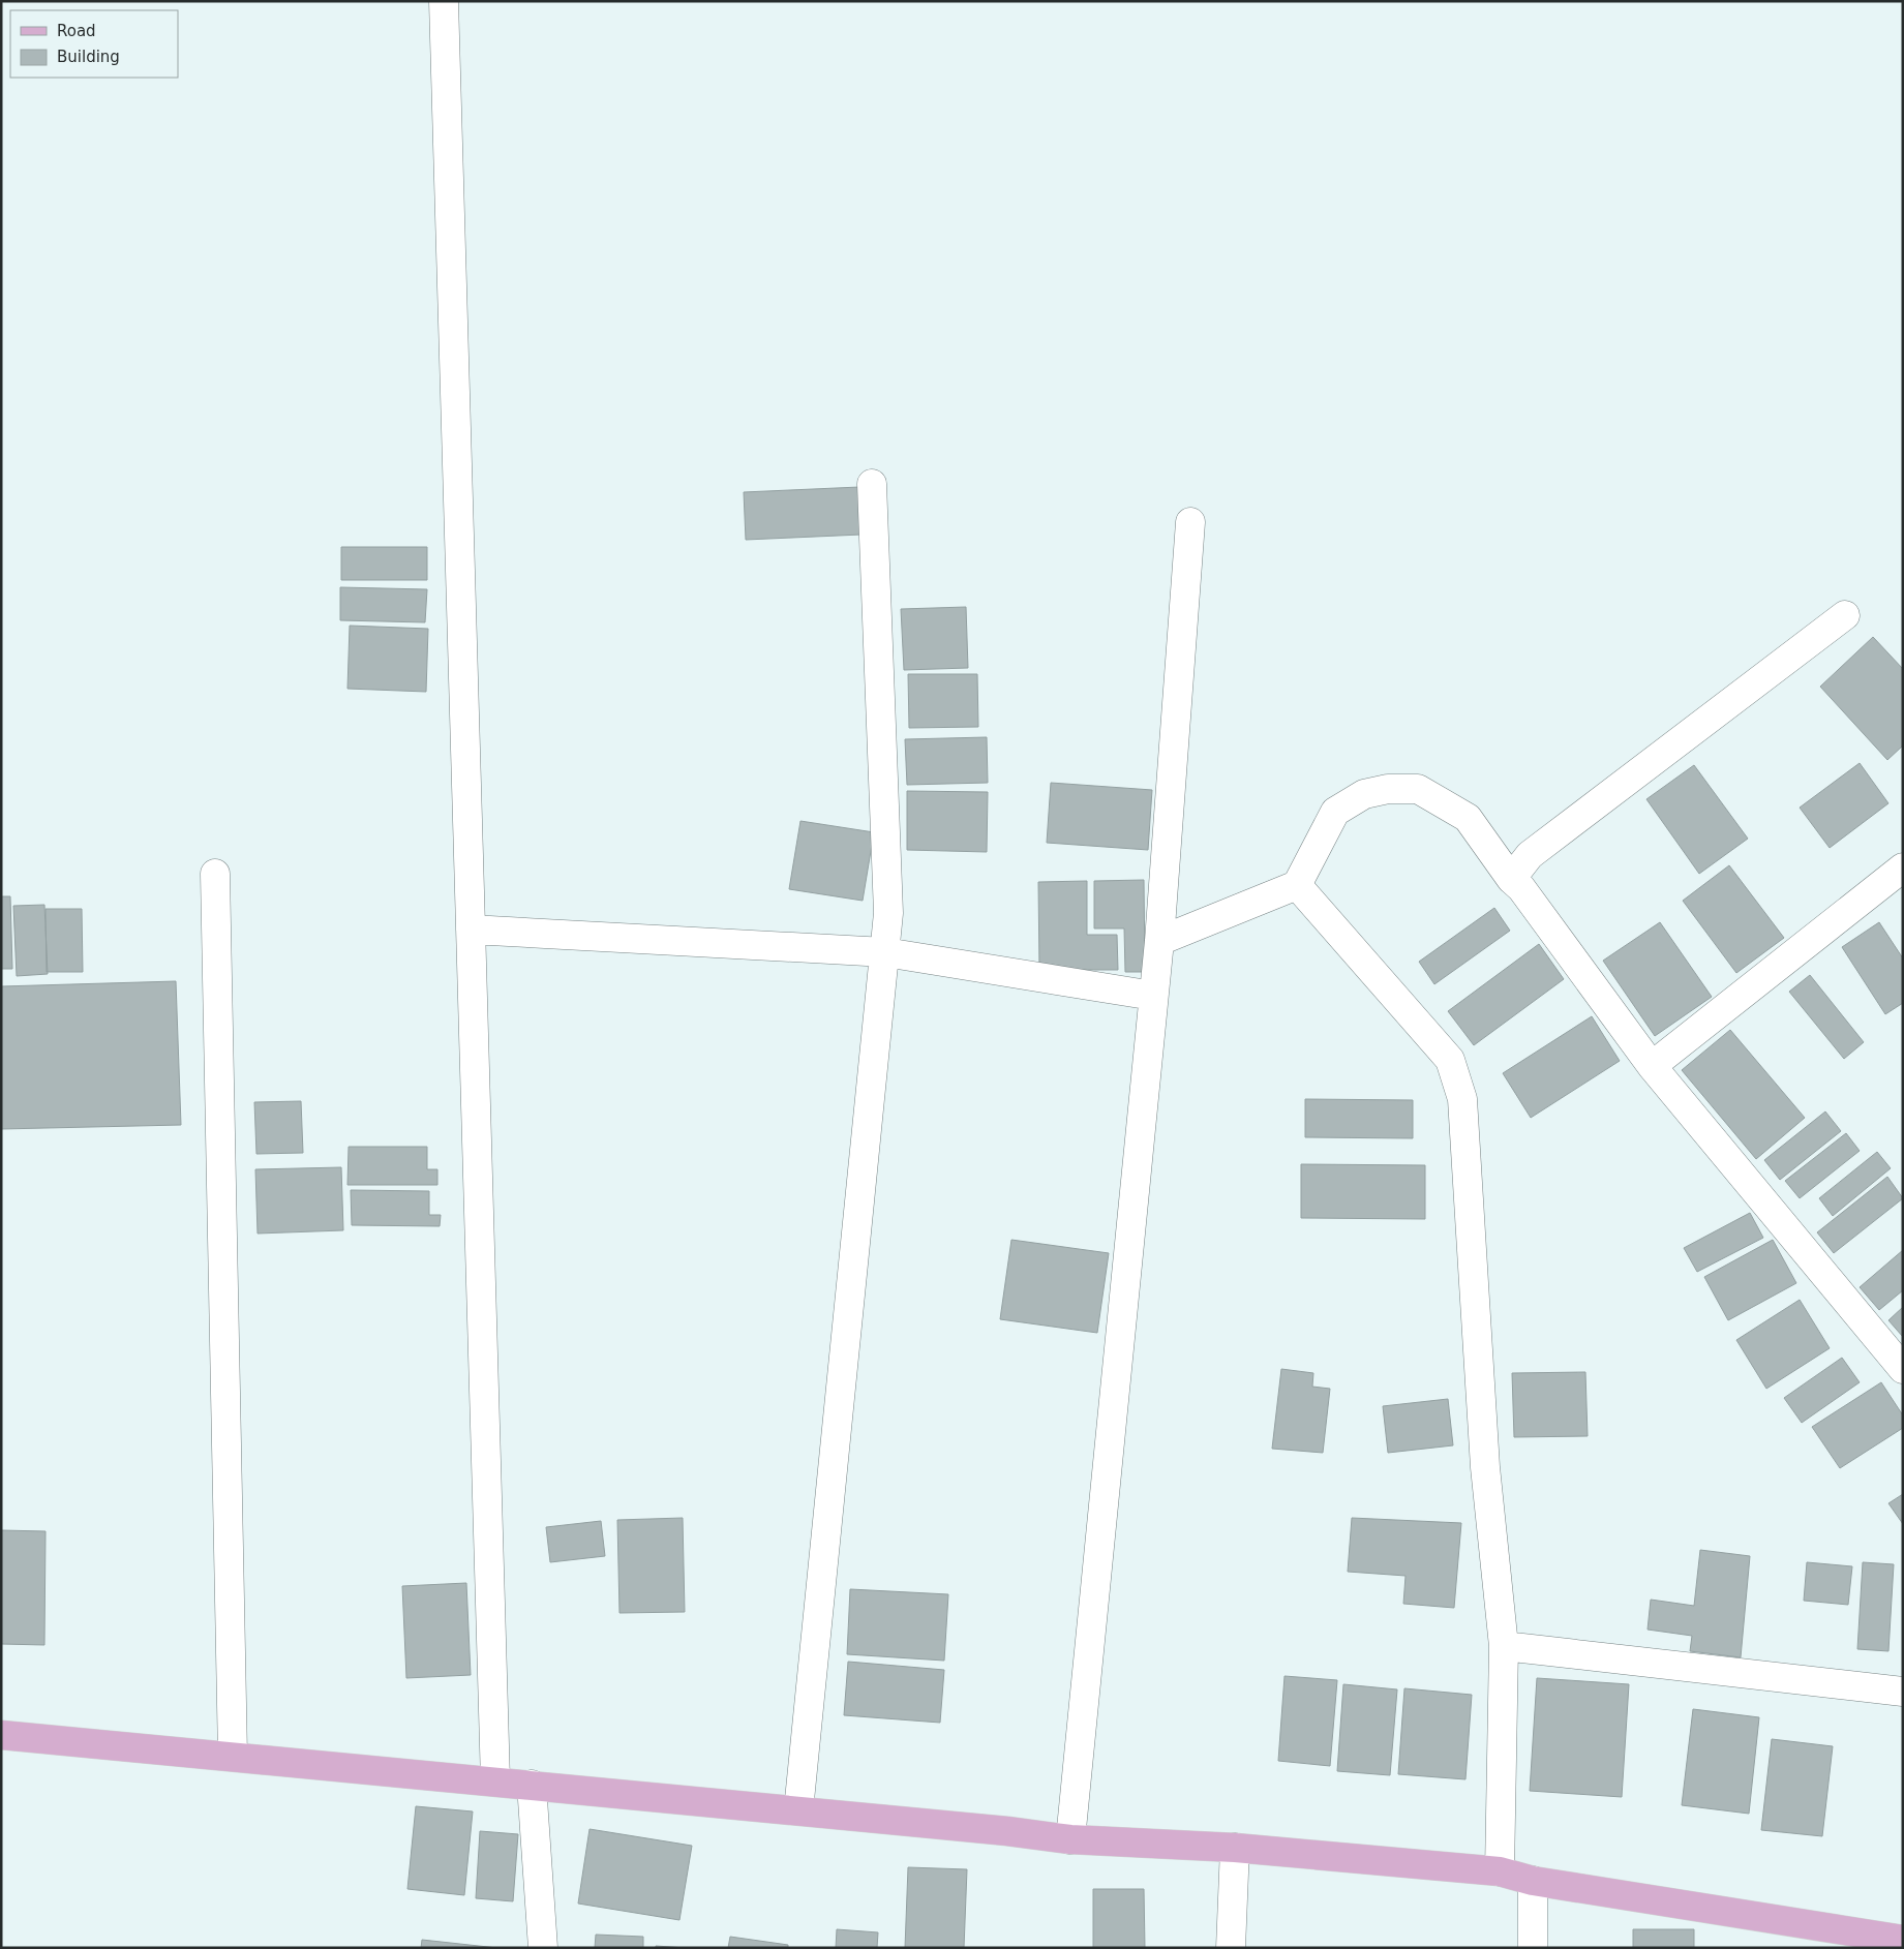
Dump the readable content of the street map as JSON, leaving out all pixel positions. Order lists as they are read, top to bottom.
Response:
{
  "legend": ["Road", "Building"]
}
